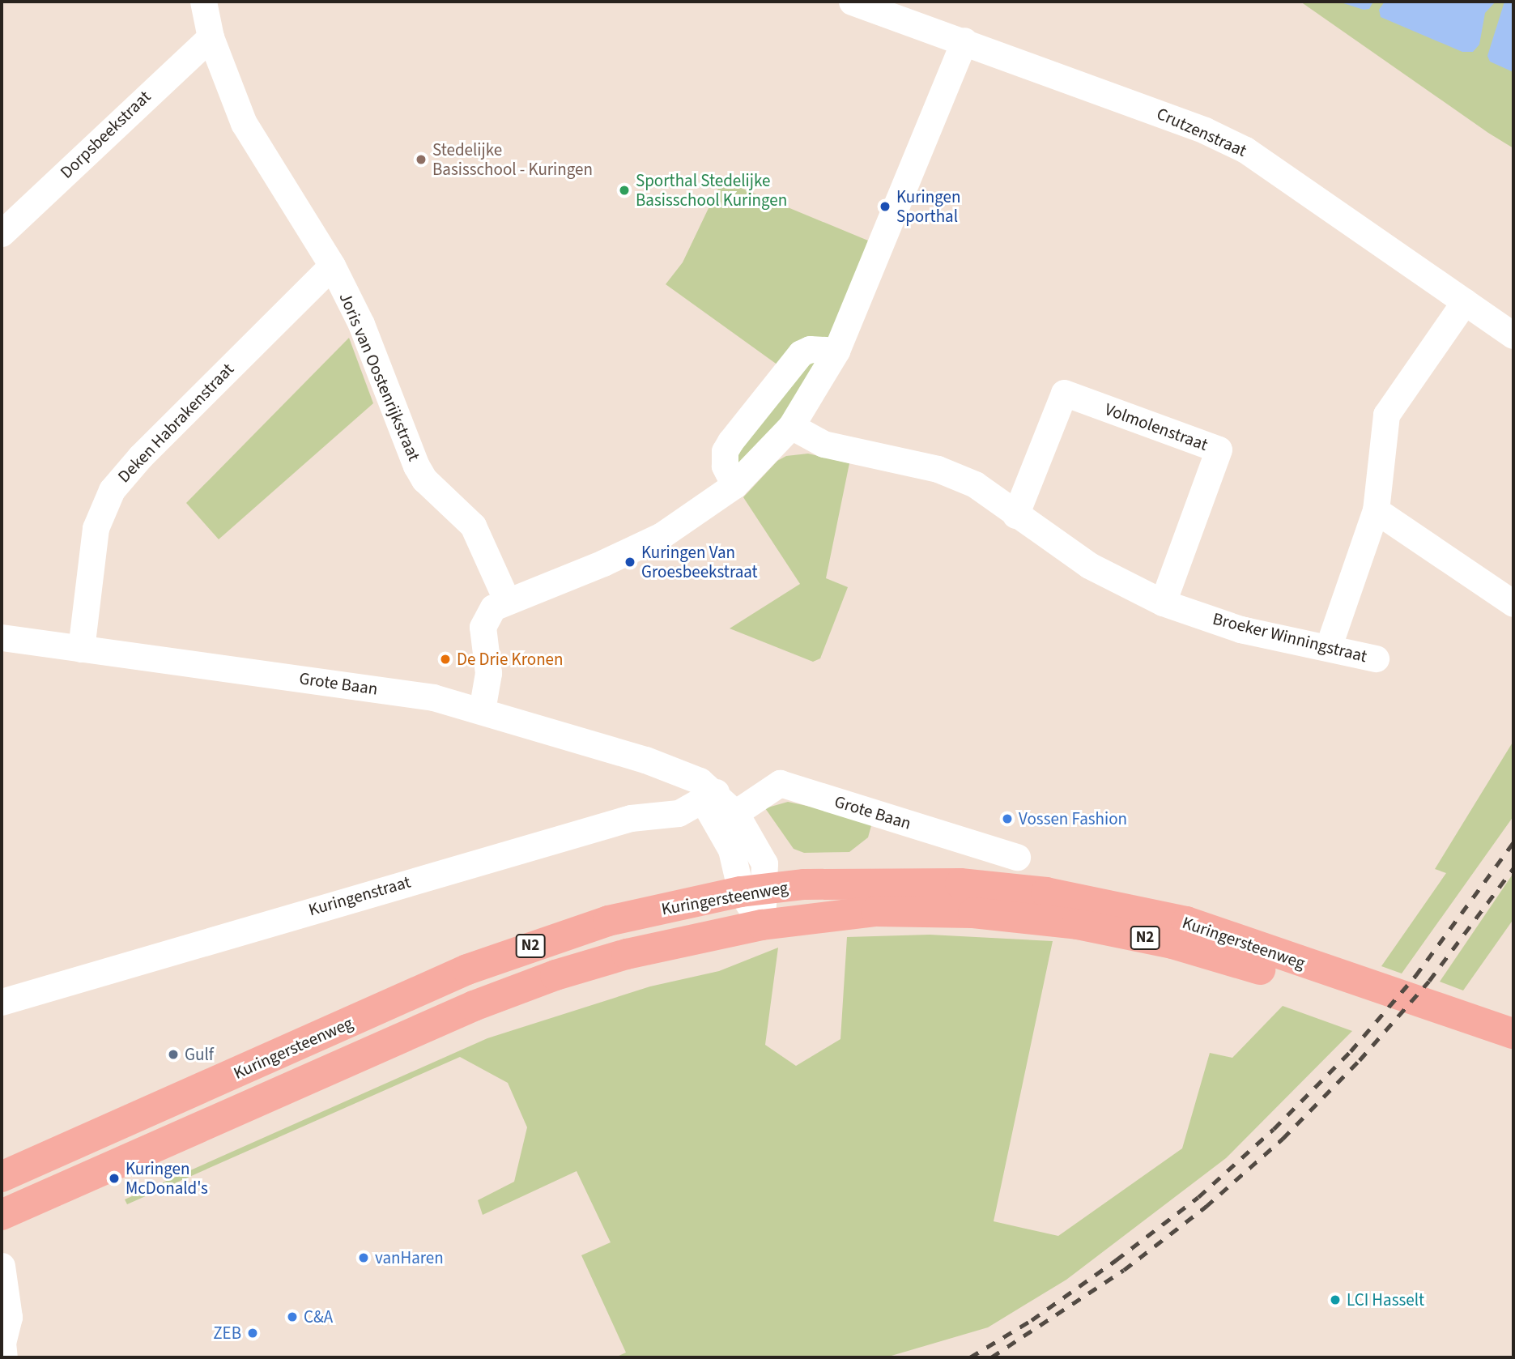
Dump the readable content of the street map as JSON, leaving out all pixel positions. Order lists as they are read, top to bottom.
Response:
{
  "streets": {
    "main road": ["Kuringersteenweg", "N2"],
    "street": [
      "Crutzenstraat",
      "Dorpsbeekstraat",
      "Joris van Oostenrijkstraat",
      "Deken Habrakenstraat",
      "Volmolenstraat",
      "Broeker Winningstraat",
      "Grote Baan",
      "Kuringenstraat"
    ]
  },
  "crossings": [
    ["Dorpsbeekstraat", "Joris van Oostenrijkstraat"],
    ["Joris van Oostenrijkstraat", "Deken Habrakenstraat"],
    ["Deken Habrakenstraat", "Grote Baan"],
    ["Volmolenstraat", "Broeker Winningstraat"],
    ["Grote Baan", "Kuringenstraat"],
    ["Grote Baan", "Kuringersteenweg"]
  ],
  "places": [
    "Stedelijke Basisschool - Kuringen",
    "Sporthal Stedelijke Basisschool Kuringen",
    "Kuringen Sporthal",
    "Kuringen Van Groesbeekstraat",
    "De Drie Kronen",
    "Vossen Fashion",
    "Gulf",
    "Kuringen McDonald's",
    "vanHaren",
    "LCI Hasselt",
    "C&A",
    "ZEB"
  ]
}
